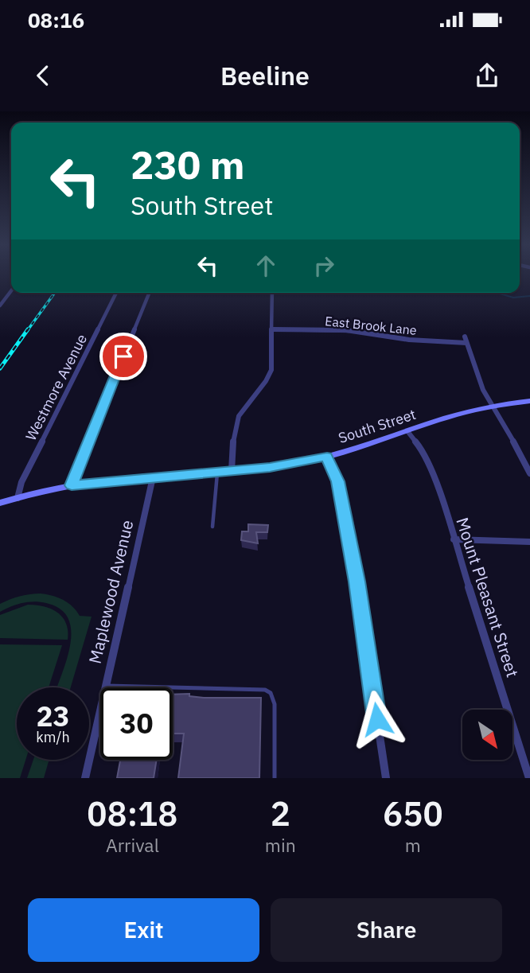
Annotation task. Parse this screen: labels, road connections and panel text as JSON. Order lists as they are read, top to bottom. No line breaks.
{"streets":{"street":["East Brook Lane","Westmore Avenue","South Street","Maplewood Avenue","Mount Pleasant Street"]},"crossings":[["Westmore Avenue","South Street"],["South Street","Maplewood Avenue"],["South Street","Mount Pleasant Street"]],"north":"bottom right","page":{"status":"08:16","header":"Beeline","turn":["230 m","South Street"],"speed":"23 km/h","limit":"30","eta":["08:18","Arrival","2","min","650","m"],"buttons":["Exit","Share"]}}
